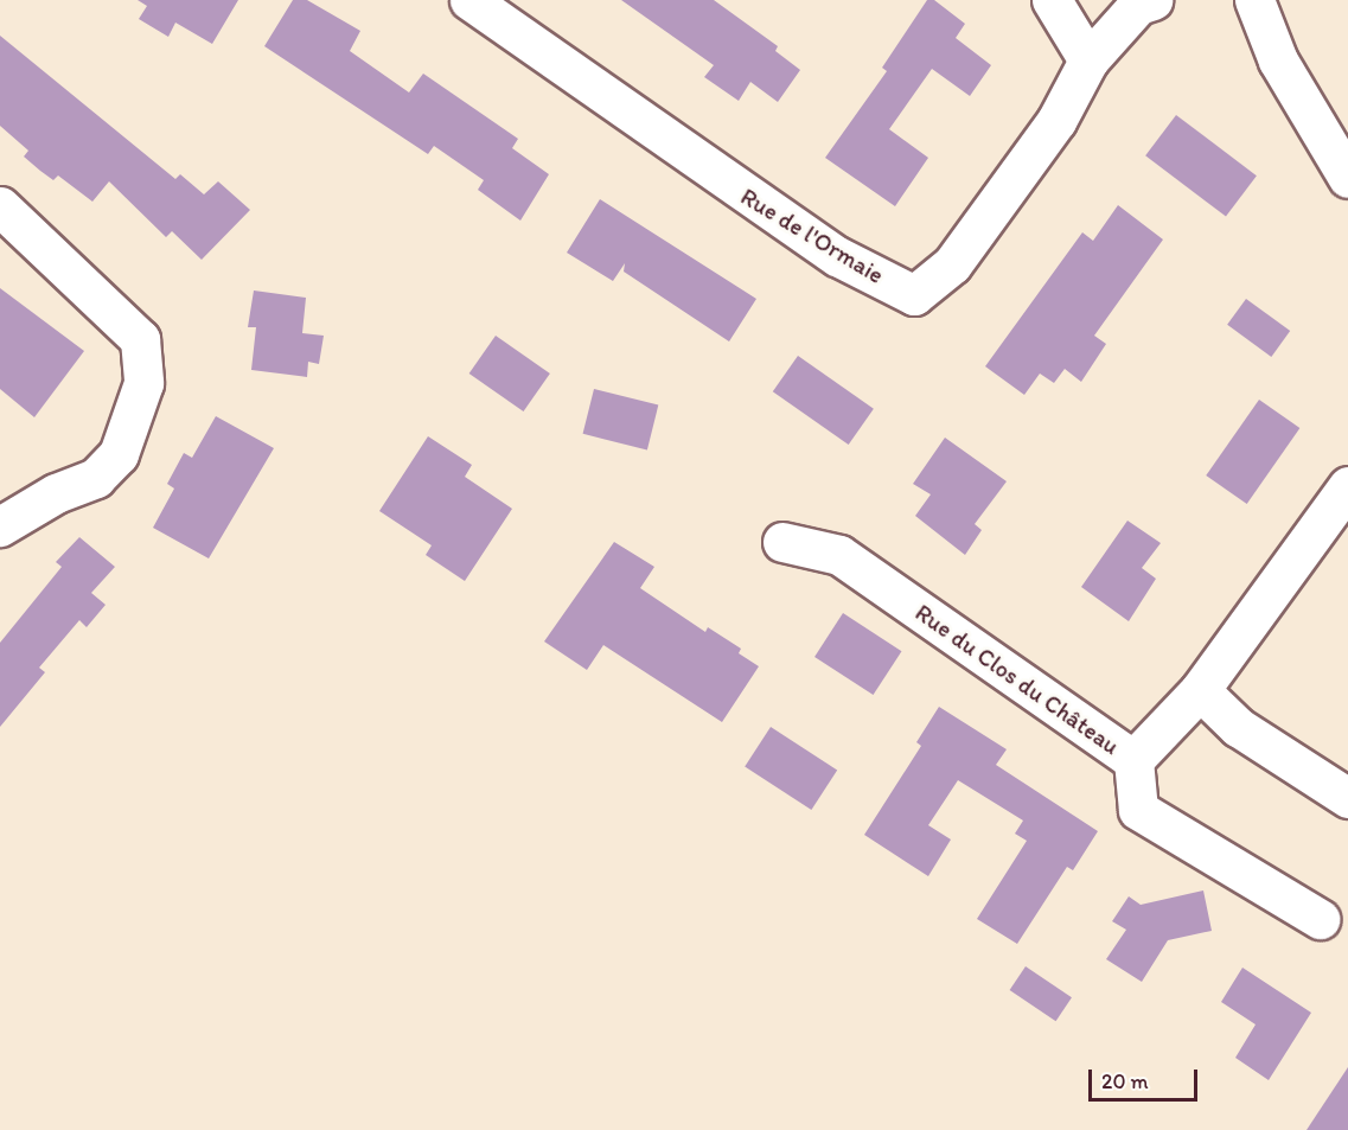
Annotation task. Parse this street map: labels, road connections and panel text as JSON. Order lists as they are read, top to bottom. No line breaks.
{"streets":{"street":["Rue de l'Ormaie","Rue du Clos du Château"]},"scale_bar":"20 m"}
